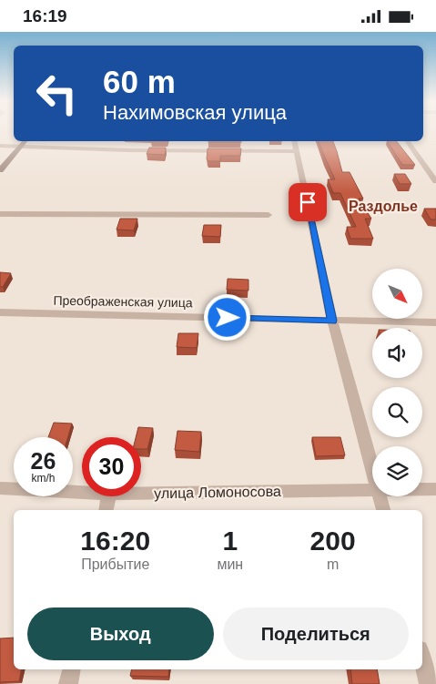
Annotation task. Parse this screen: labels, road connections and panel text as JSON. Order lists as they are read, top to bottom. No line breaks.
{"streets":{"street":["Преображенская улица","улица Ломоносова"]},"districts":["Раздолье"],"north":"bottom right","page":{"status":"16:19","turn":["60 m","Нахимовская улица"],"speed":"26 km/h","limit":"30","eta":["16:20","Прибытие","1","мин","200","m"],"buttons":["Выход","Поделиться"]}}
